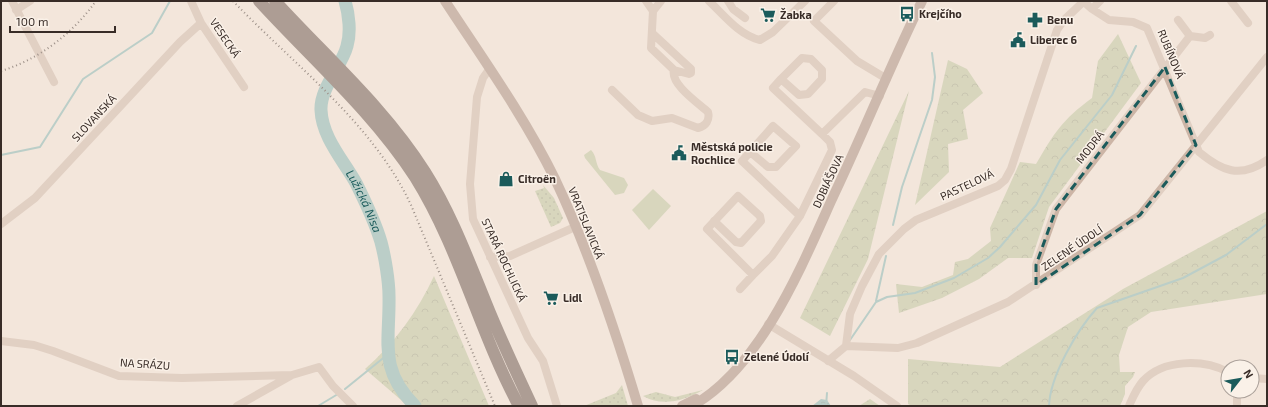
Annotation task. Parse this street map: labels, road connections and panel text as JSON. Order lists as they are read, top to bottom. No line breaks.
{"streets":{"street":["VESECKÁ","RUBÍNOVÁ","SLOVANSKÁ","MODRÁ","DOBIÁŠOVA","PASTELOVÁ","VRATISLAVICKÁ","ZELENÉ ÚDOLÍ","STARÁ ROCHLICKÁ","NA SRÁZU"]},"crossings":[["VESECKÁ","SLOVANSKÁ"],["RUBÍNOVÁ","MODRÁ"],["RUBÍNOVÁ","PASTELOVÁ"],["RUBÍNOVÁ","ZELENÉ ÚDOLÍ"],["MODRÁ","ZELENÉ ÚDOLÍ"],["PASTELOVÁ","ZELENÉ ÚDOLÍ"],["VRATISLAVICKÁ","STARÁ ROCHLICKÁ"]],"water":["Lužická Nisa"],"places":{"bus stop":["Krejčího","Zelené Údolí"],"supermarket":["Žabka","Lidl"],"pharmacy":["Benu"],"public building":["Liberec 6","Městská policie Rochlice"],"shop":["Citroën"]},"scale_bar":"100 m","north":"top right"}
